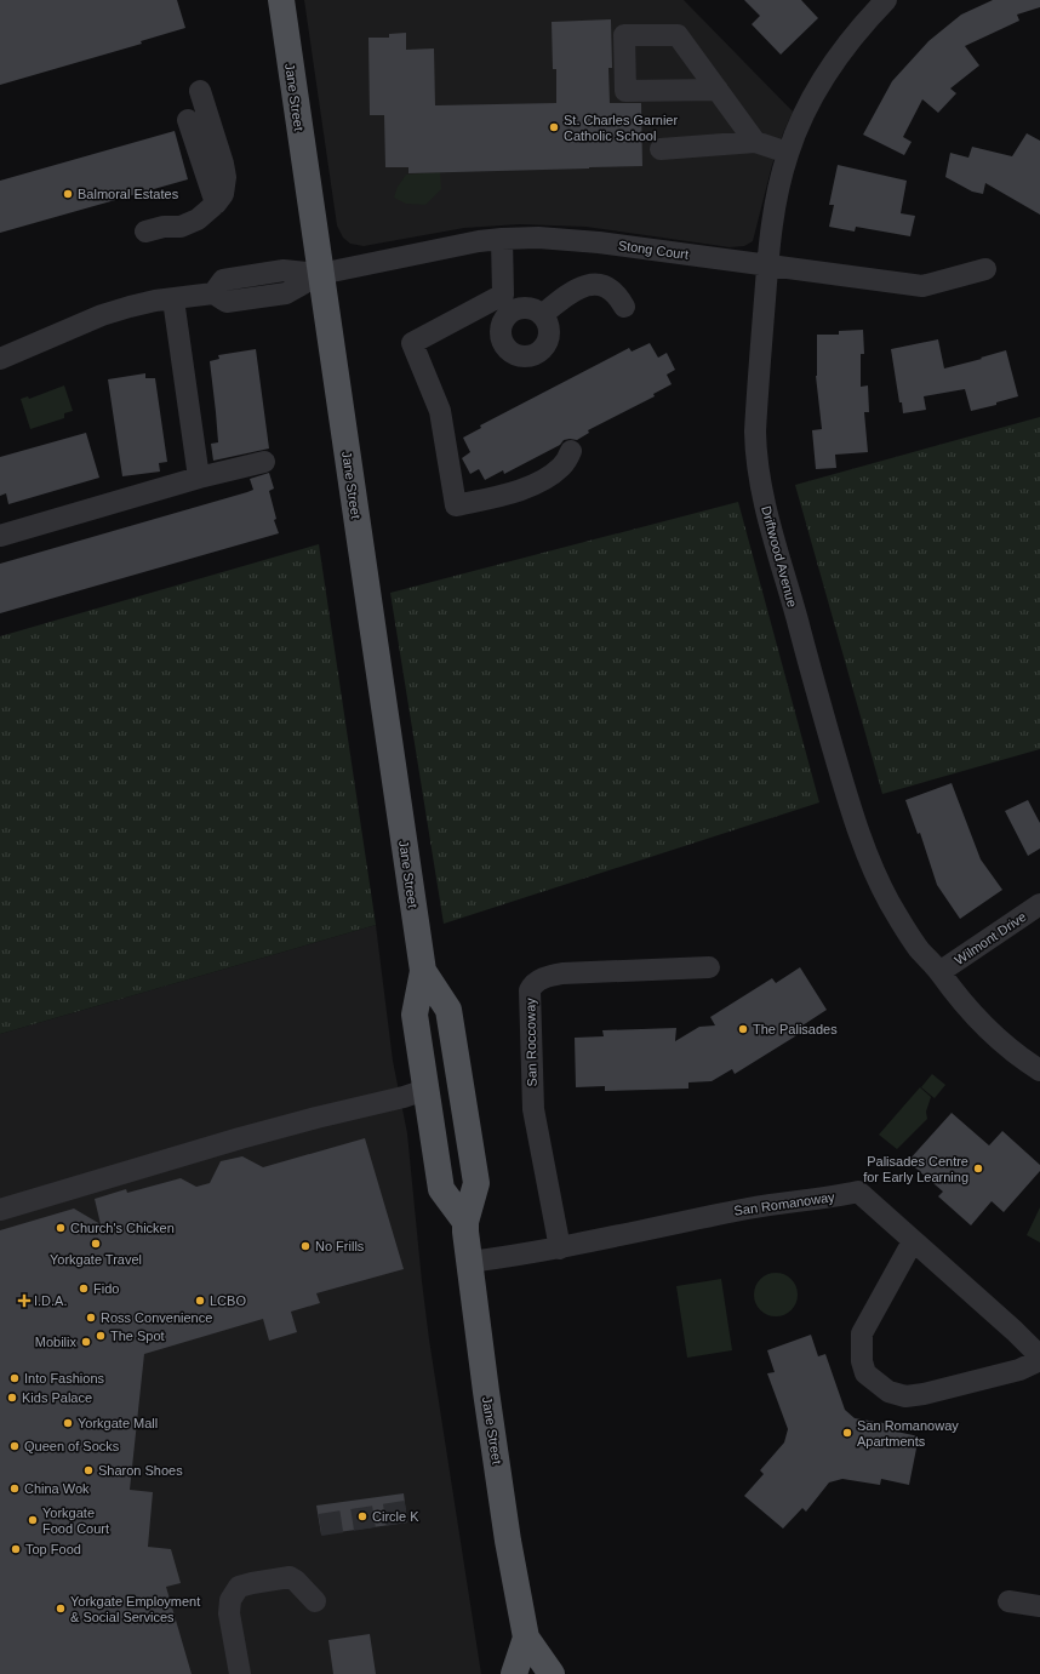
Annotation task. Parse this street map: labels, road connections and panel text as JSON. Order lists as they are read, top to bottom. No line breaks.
{"streets":{"main road":["Jane Street"],"street":["Stong Court","Driftwood Avenue","Wilmont Drive","San Roccoway","San Romanoway"]},"crossings":[["Jane Street","Stong Court"],["Jane Street","San Romanoway"],["Stong Court","Driftwood Avenue"],["Driftwood Avenue","Wilmont Drive"],["San Roccoway","San Romanoway"]],"places":{"other":["St. Charles Garnier Catholic School","Balmoral Estates","The Palisades","Palisades Centre for Early Learning","Church's Chicken","Yorkgate Travel","No Frills","Fido","LCBO","Ross Convenience","The Spot","Mobilix","Into Fashions","Kids Palace","Yorkgate Mall","San Romanoway Apartments","Queen of Socks","Sharon Shoes","China Wok","Circle K","Yorkgate Food Court","Top Food","Yorkgate Employment & Social Services"],"health":["I.D.A."]}}
